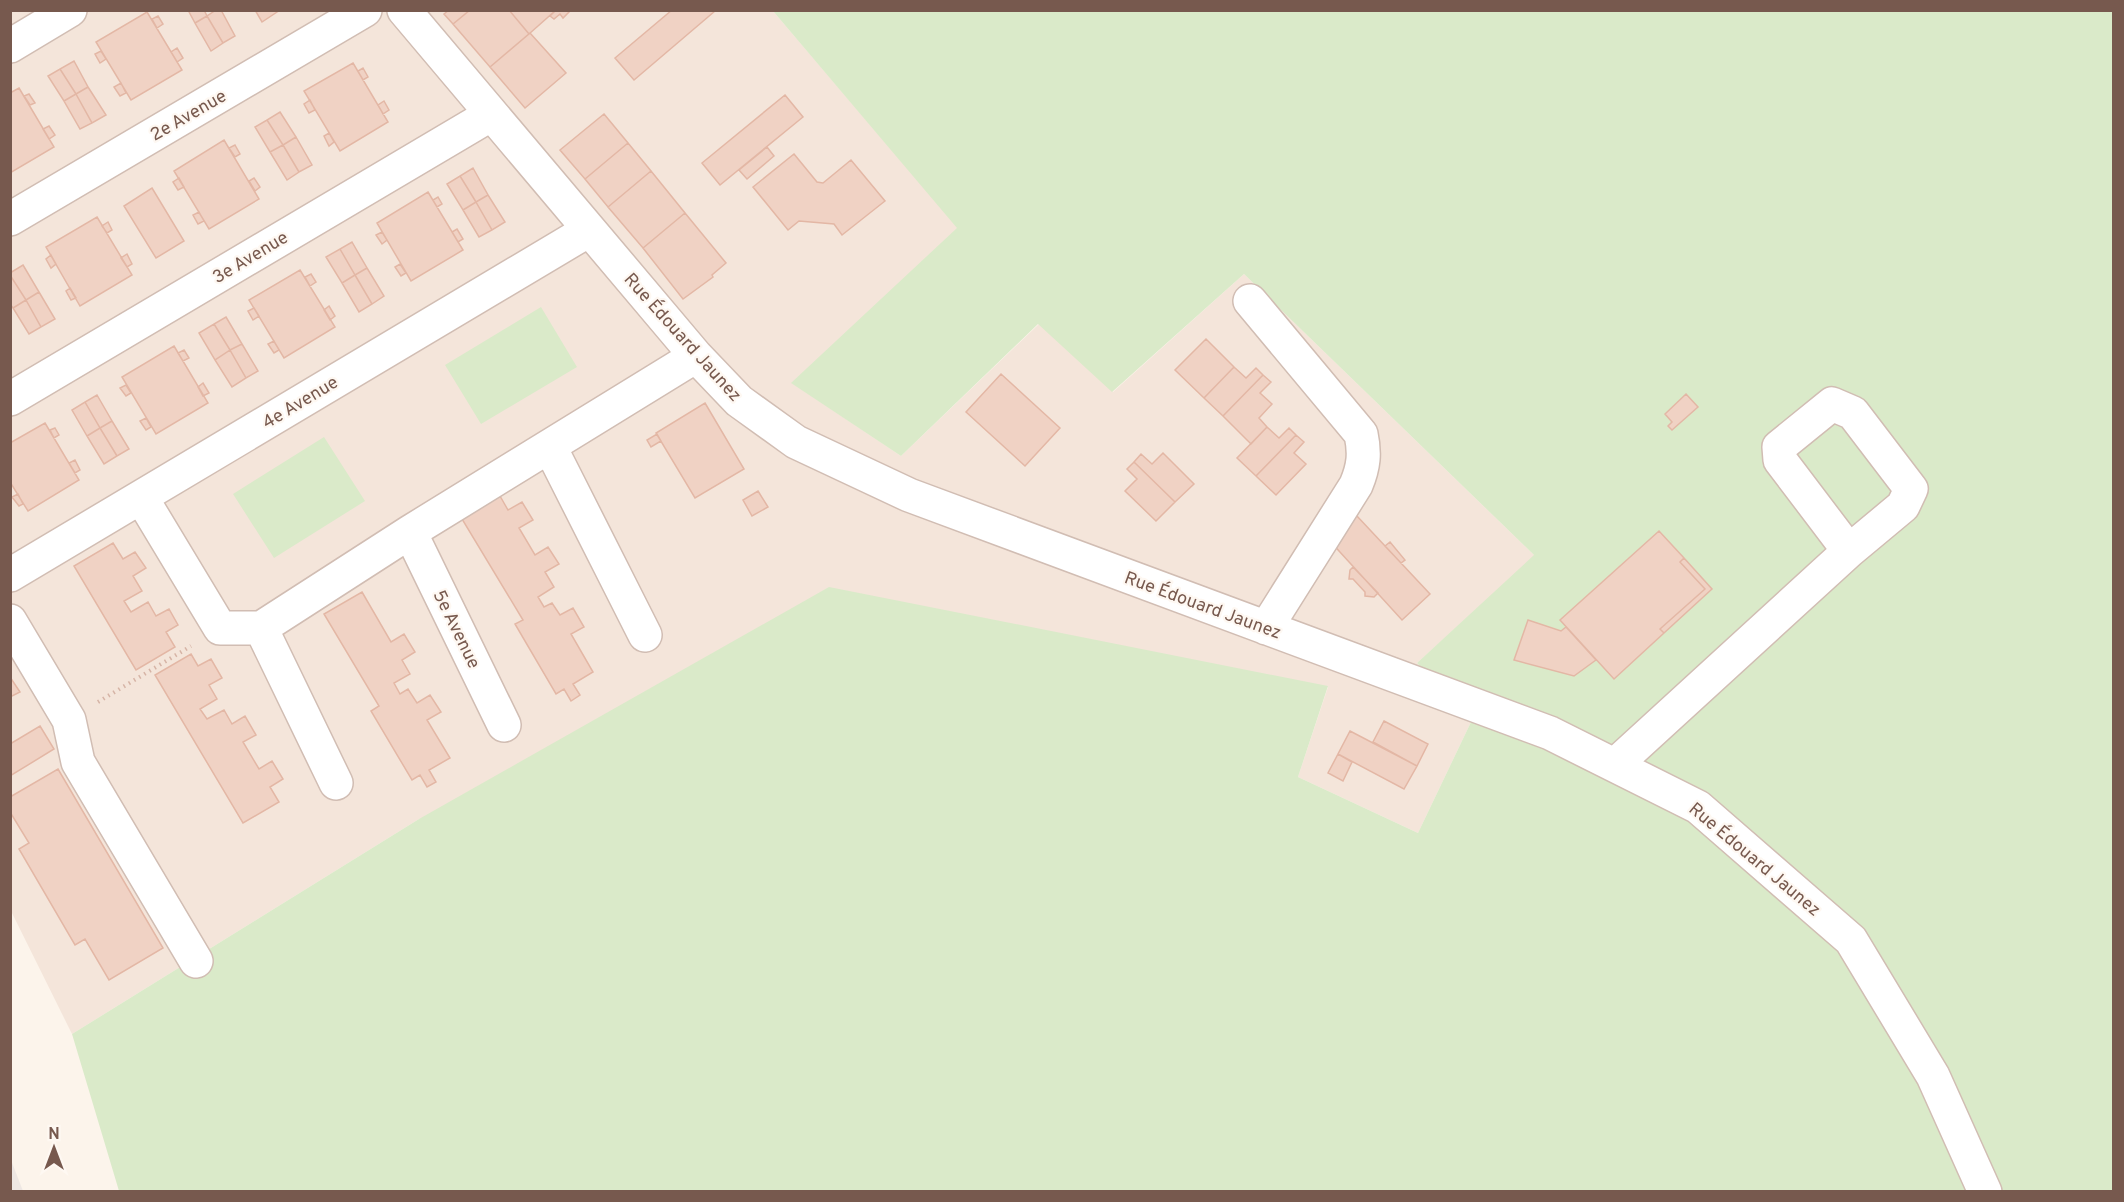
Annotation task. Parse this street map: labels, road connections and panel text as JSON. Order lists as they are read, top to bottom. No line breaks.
{"streets":{"street":["2e Avenue","3e Avenue","Rue Édouard Jaunez","4e Avenue","5e Avenue"]},"crossings":[["3e Avenue","Rue Édouard Jaunez"],["Rue Édouard Jaunez","4e Avenue"]],"north":"top"}
